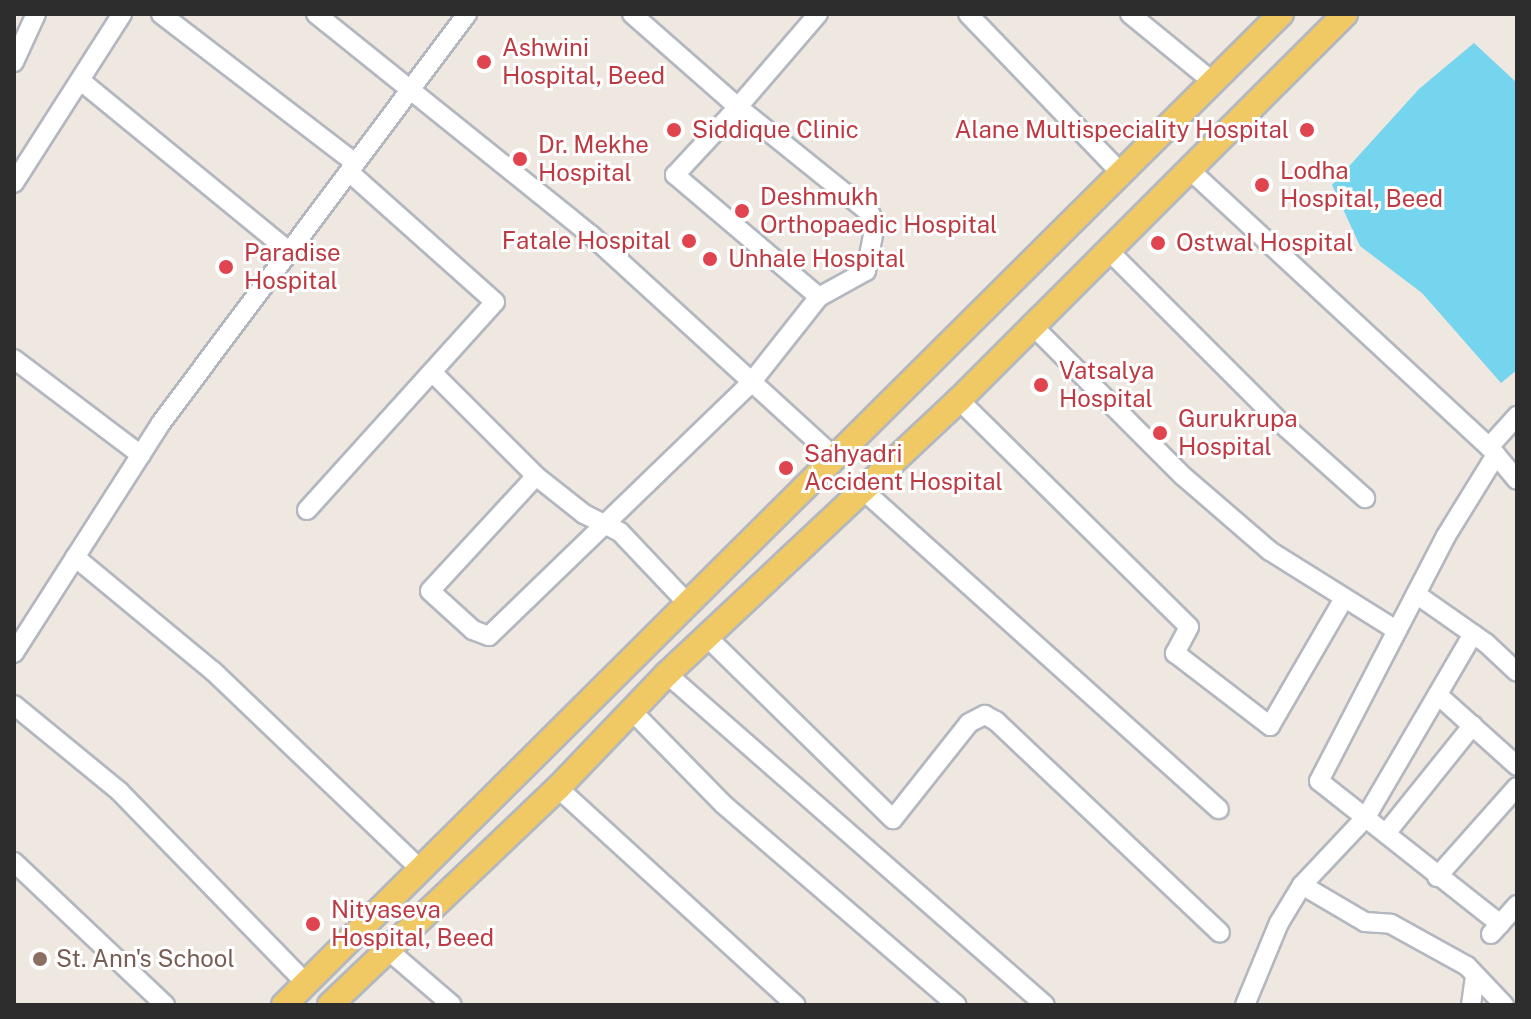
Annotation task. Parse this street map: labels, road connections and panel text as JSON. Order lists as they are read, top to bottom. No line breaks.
{"places":["Ashwini Hospital, Beed","Siddique Clinic","Alane Multispeciality Hospital","Dr. Mekhe Hospital","Lodha Hospital, Beed","Deshmukh Orthopaedic Hospital","Fatale Hospital","Ostwal Hospital","Unhale Hospital","Paradise Hospital","Vatsalya Hospital","Gurukrupa Hospital","Sahyadri Accident Hospital","Nityaseva Hospital, Beed","St. Ann's School"]}
